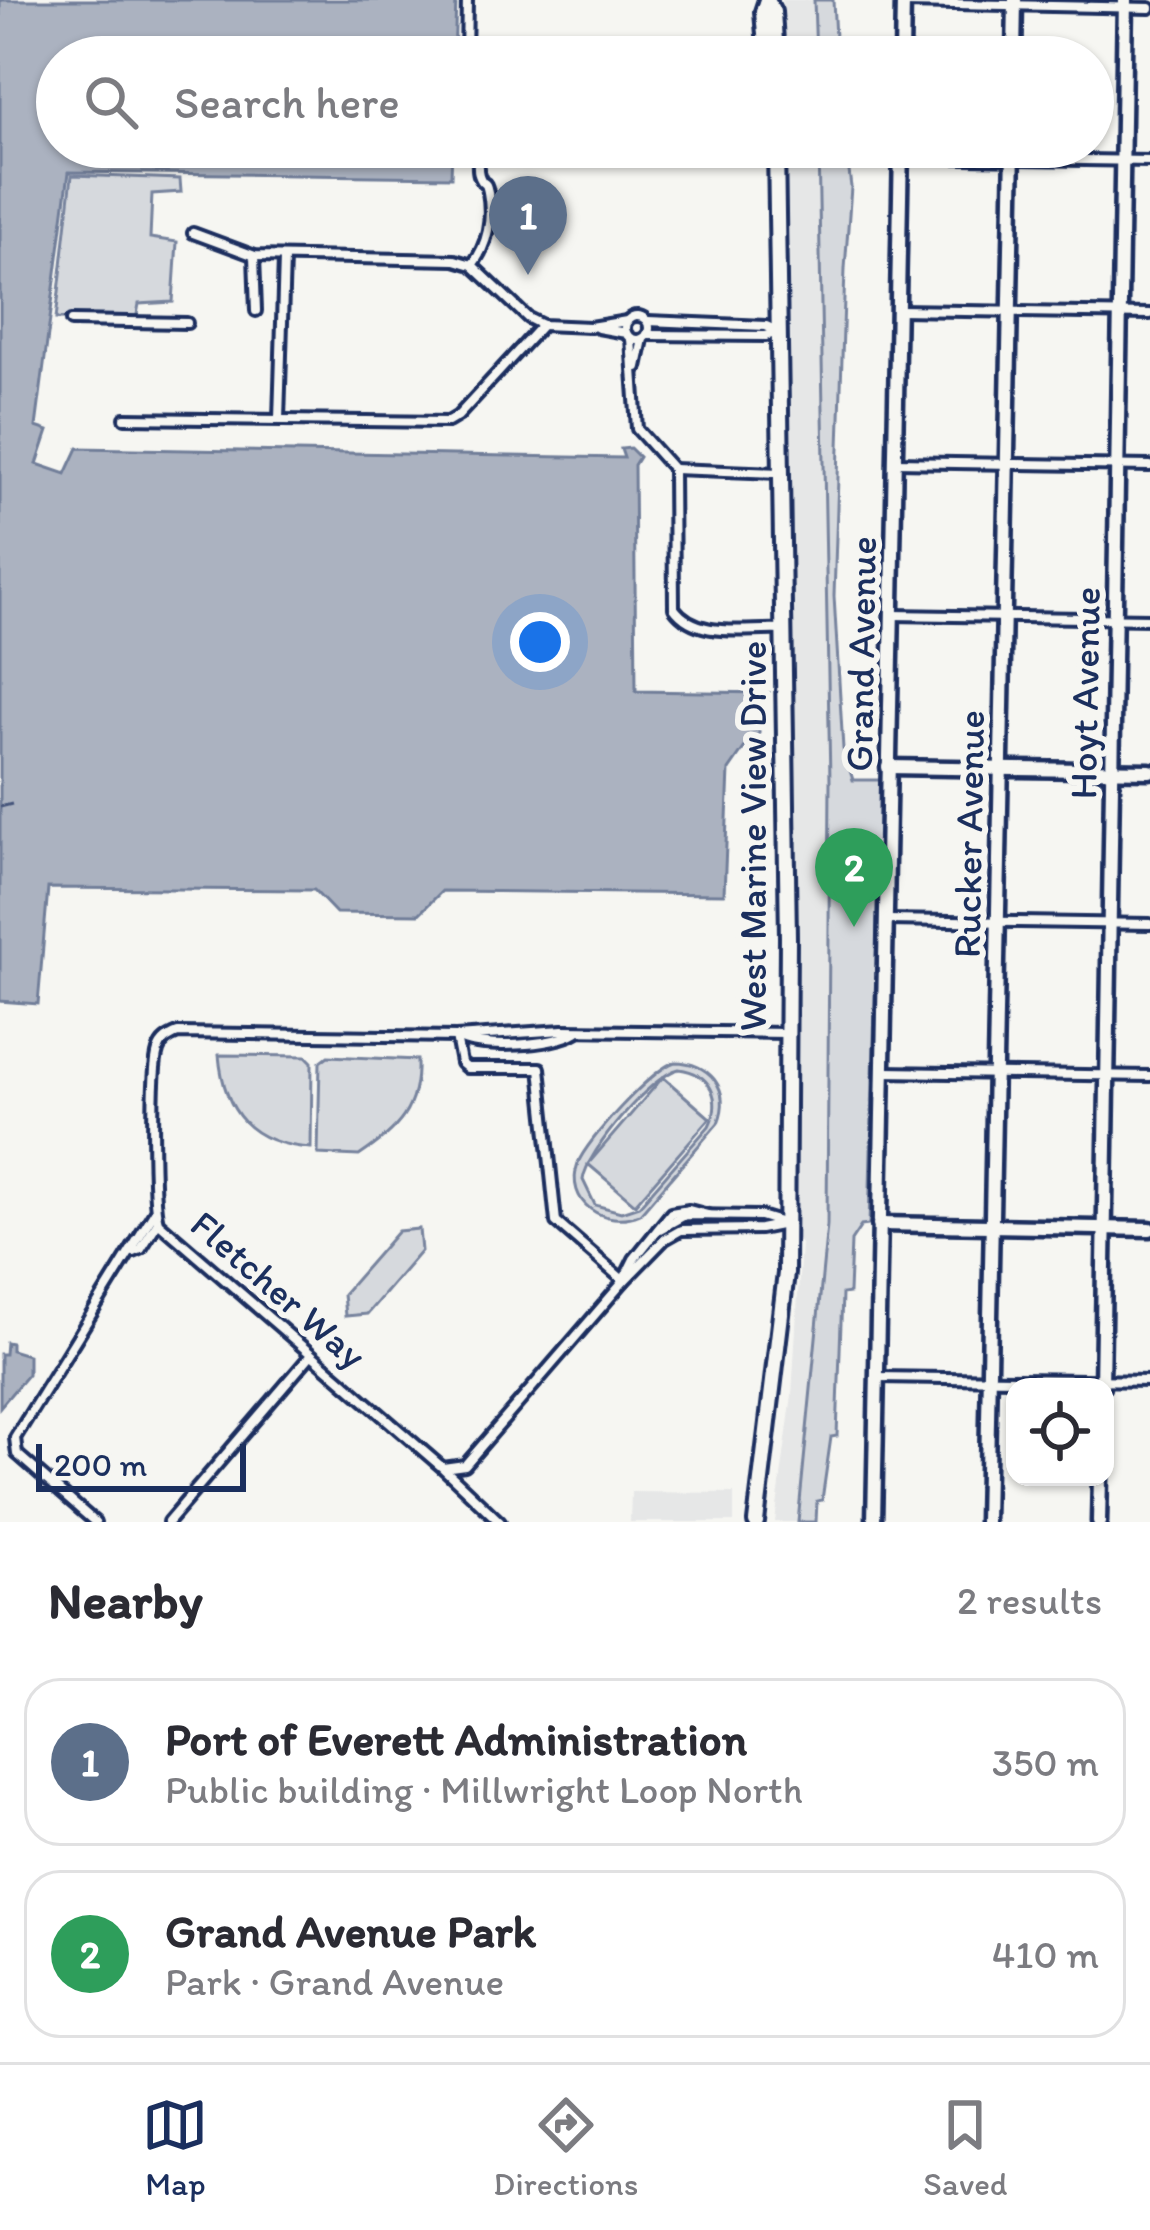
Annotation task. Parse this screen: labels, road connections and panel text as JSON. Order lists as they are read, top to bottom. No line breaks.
{"streets":{"main road":["West Marine View Drive"],"street":["Grand Avenue","Hoyt Avenue","Rucker Avenue","Fletcher Way"]},"scale_bar":"200 m","page":{"search":"Search here","pins":["1","2"],"scale":"200 m","heading":["Nearby","2 results"],"list":[{"mark":"1","name":"Port of Everett Administration","note":"Public building · Millwright Loop North","value":"350 m"},{"mark":"2","name":"Grand Avenue Park","note":"Park · Grand Avenue","value":"410 m"}],"nav":["Map","Directions","Saved"]}}
